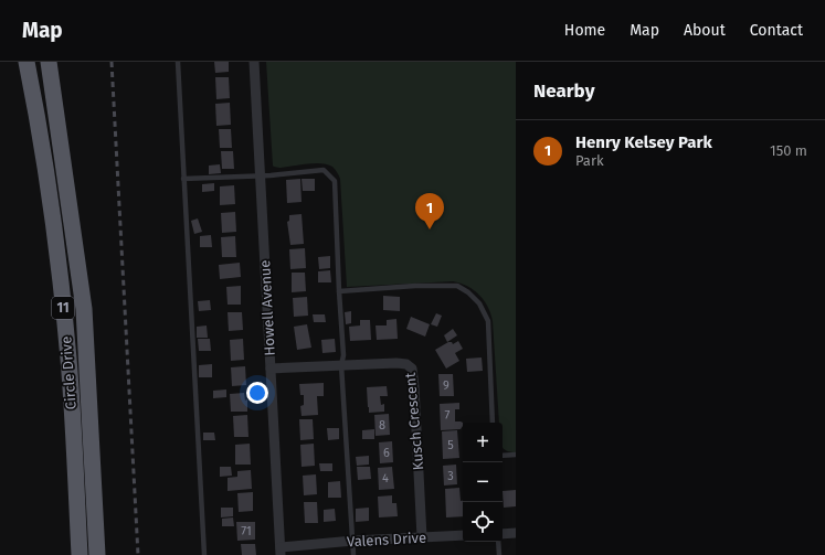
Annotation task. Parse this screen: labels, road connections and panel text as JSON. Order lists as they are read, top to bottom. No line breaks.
{"streets":{"highway":["11","Circle Drive"],"street":["Howell Avenue","Kusch Crescent","Valens Drive"]},"crossings":[["Howell Avenue","Kusch Crescent"],["Howell Avenue","Valens Drive"],["Kusch Crescent","Valens Drive"]],"house_numbers":["9","7","8","5","6","3","4","71"],"page":{"header":"Map","nav":["Home","Map","About","Contact"],"heading":"Nearby","list":[{"mark":"1","name":"Henry Kelsey Park","note":"Park","value":"150 m"}],"pins":"1","map_buttons":["+","−"]}}
